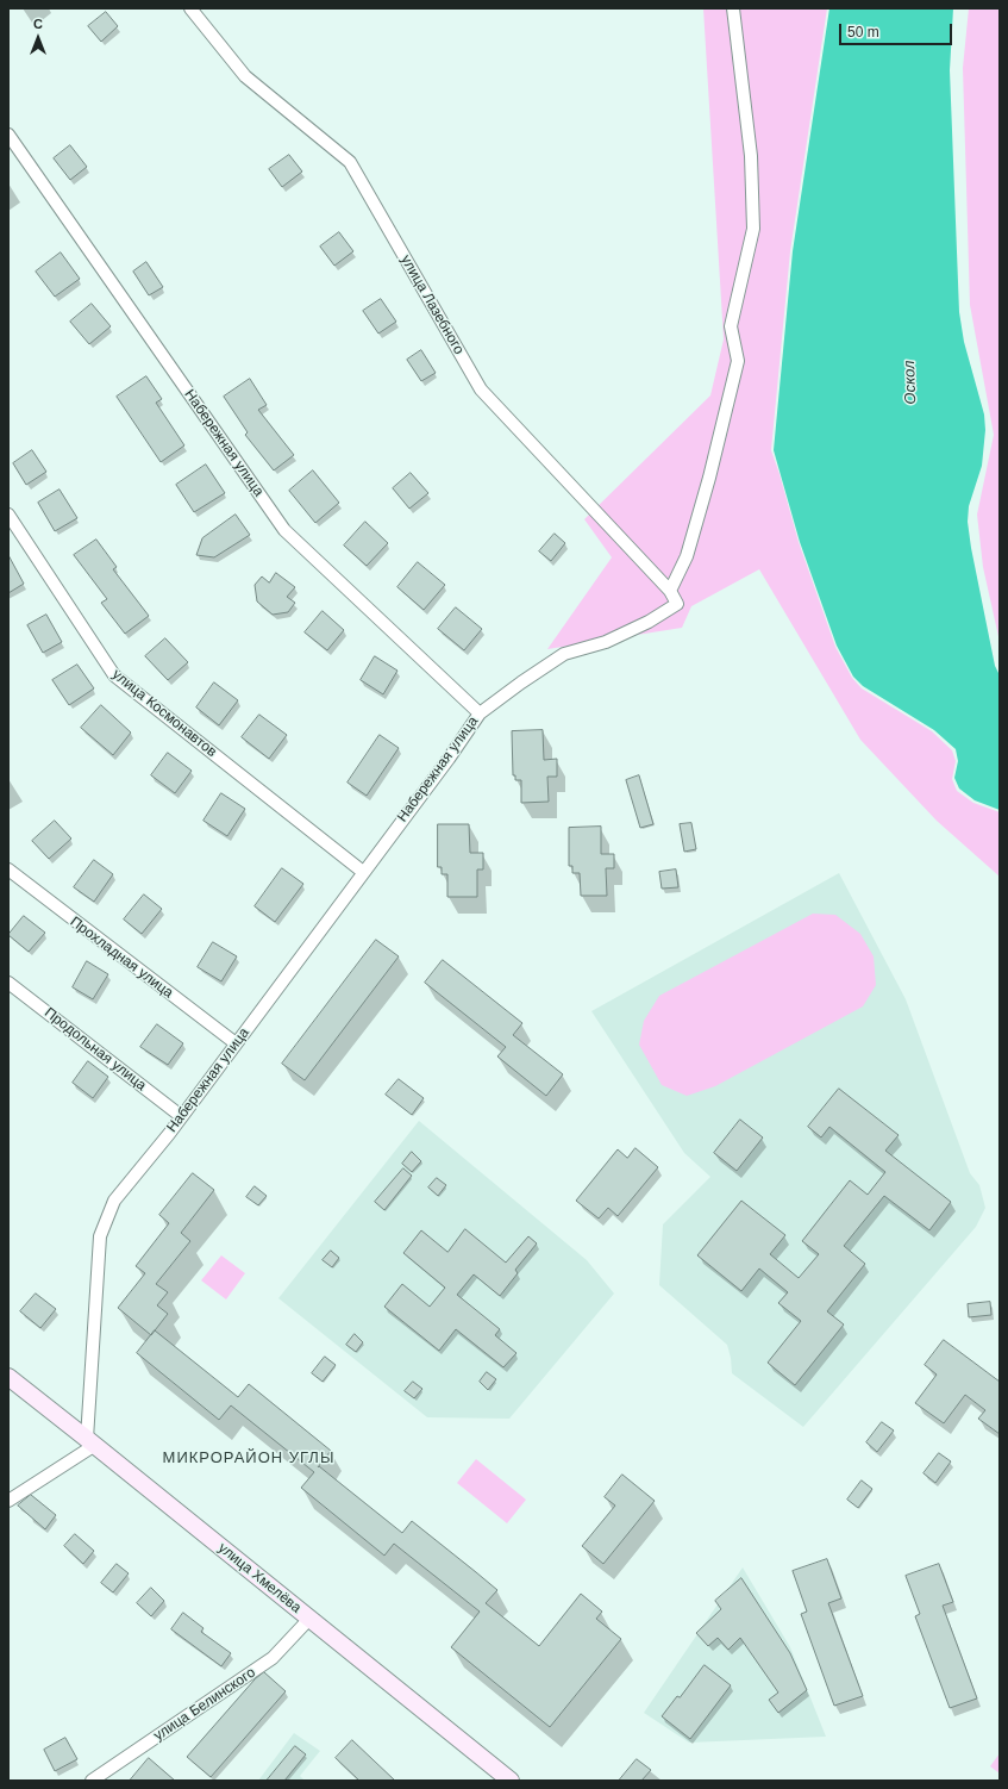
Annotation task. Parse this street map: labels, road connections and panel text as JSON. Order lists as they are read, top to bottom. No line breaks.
{"streets":{"main road":["улица Хмелёва"],"street":["улица Лазебного","Набережная улица","улица Космонавтов","Прохладная улица","Продольная улица","улица Белинского"]},"crossings":[["улица Лазебного","Набережная улица"],["Набережная улица","улица Космонавтов"],["Набережная улица","Прохладная улица"],["Набережная улица","Продольная улица"],["Набережная улица","улица Хмелёва"],["улица Хмелёва","улица Белинского"]],"districts":["МИКРОРАЙОН УГЛЫ"],"water":["Оскол"],"scale_bar":"50 m","north":"top"}
